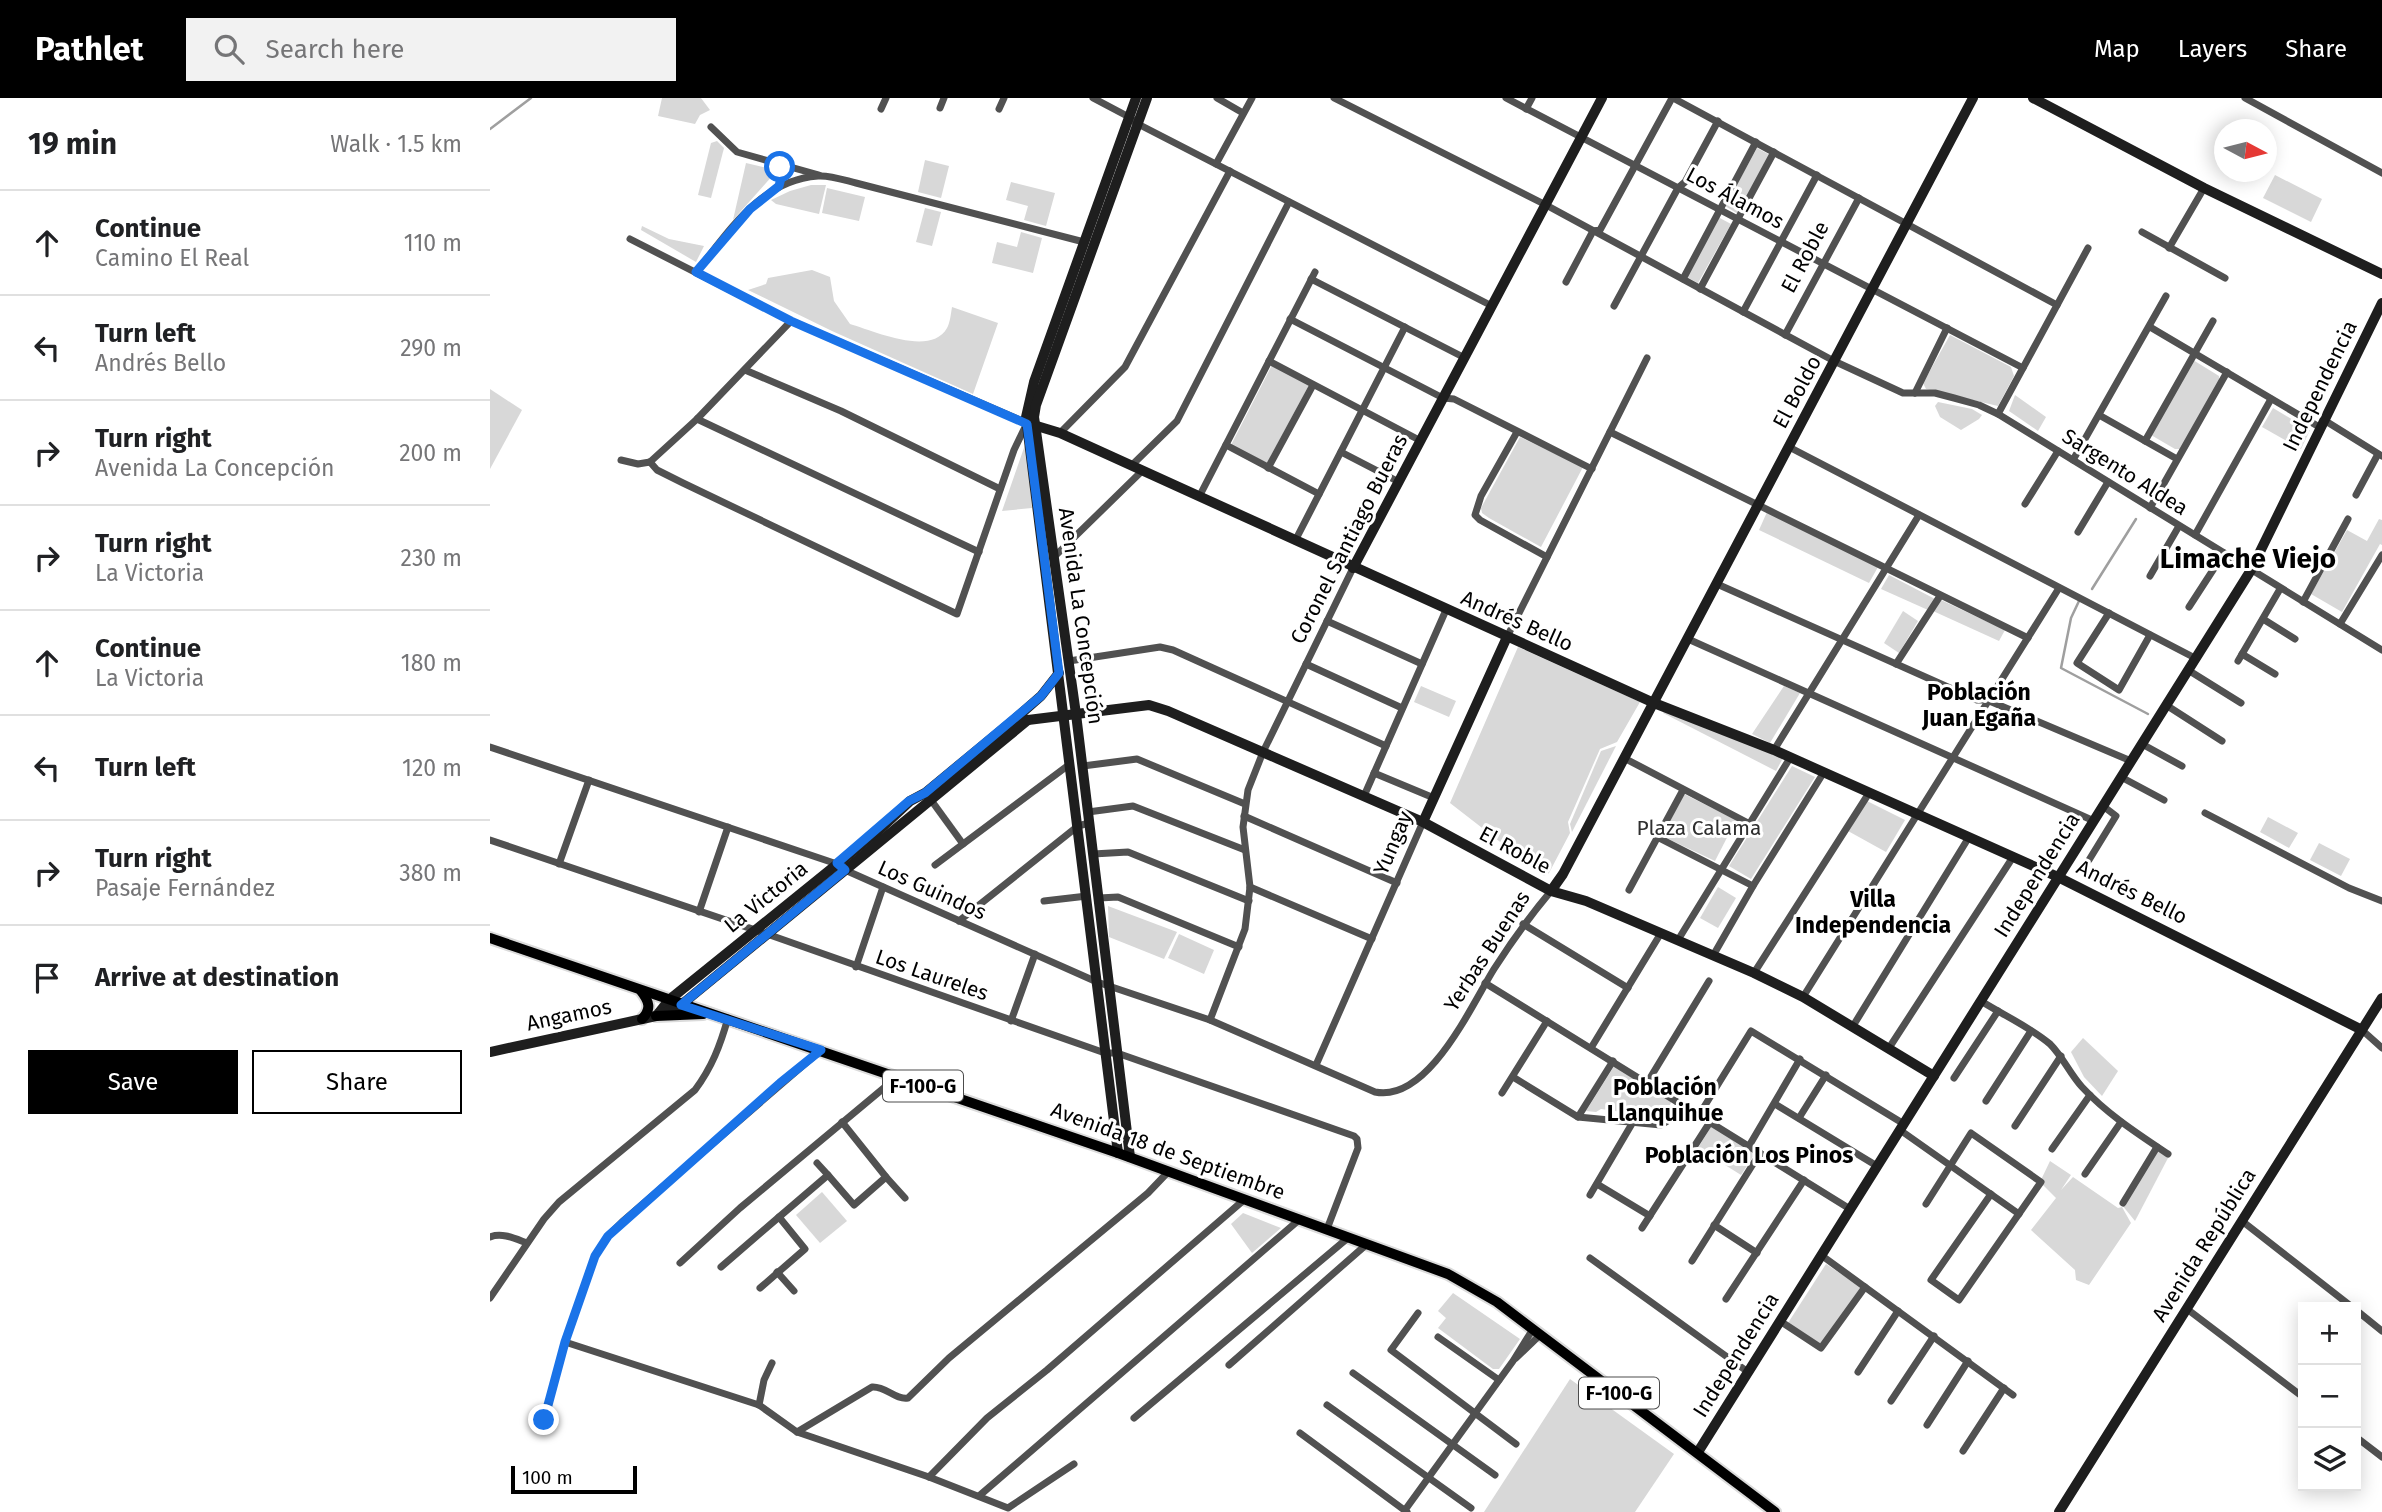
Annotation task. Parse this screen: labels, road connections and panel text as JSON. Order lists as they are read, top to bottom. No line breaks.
{"streets":{"main road":["F-100-G","Avenida 18 de Septiembre"],"street":["Los Álamos","El Roble","Independencia","El Boldo","Sargento Aldea","Coronel Santiago Bueras","Avenida La Concepción","Andrés Bello","Yungay","Los Guindos","La Victoria","Yerbas Buenas","Los Laureles","Angamos","Avenida República"]},"crossings":[["Los Álamos","El Roble"],["Los Álamos","El Boldo"],["Los Álamos","Coronel Santiago Bueras"],["El Roble","Independencia"],["El Roble","Sargento Aldea"],["El Roble","Coronel Santiago Bueras"],["El Roble","Avenida La Concepción"],["El Roble","Yungay"],["El Roble","Yerbas Buenas"],["Independencia","Sargento Aldea"],["Independencia","Andrés Bello"],["Independencia","Avenida 18 de Septiembre"],["El Boldo","Sargento Aldea"],["El Boldo","Andrés Bello"],["El Boldo","Yerbas Buenas"],["Sargento Aldea","Coronel Santiago Bueras"],["Coronel Santiago Bueras","Andrés Bello"],["Coronel Santiago Bueras","Los Guindos"],["Avenida La Concepción","Andrés Bello"],["Avenida La Concepción","Los Guindos"],["Avenida La Concepción","La Victoria"],["Avenida La Concepción","Los Laureles"],["Avenida La Concepción","Avenida 18 de Septiembre"],["Andrés Bello","Yungay"],["Andrés Bello","Yerbas Buenas"],["Andrés Bello","Avenida República"],["Yungay","Los Guindos"],["Yungay","Yerbas Buenas"],["Los Guindos","La Victoria"],["Los Guindos","Yerbas Buenas"],["La Victoria","Los Laureles"],["La Victoria","Angamos"],["La Victoria","Avenida 18 de Septiembre"],["Los Laureles","Avenida 18 de Septiembre"],["Angamos","Avenida 18 de Septiembre"]],"districts":["Limache Viejo","Población Juan Egaña","Villa Independencia","Población Llanquihue","Población Los Pinos"],"parks":["Plaza Calama"],"scale_bar":"100 m","north":"right","page":{"header":"Pathlet","search":"Search here","nav":["Map","Layers","Share"],"heading":["19 min","Walk · 1.5 km"],"list":[["Continue","Camino El Real","110 m"],["Turn left","Andrés Bello","290 m"],["Turn right","Avenida La Concepción","200 m"],["Turn right","La Victoria","230 m"],["Continue","La Victoria","180 m"],["Turn left","120 m"],["Turn right","Pasaje Fernández","380 m"],"Arrive at destination"],"buttons":["Save","Share"],"map_buttons":["+","−"],"scale":"100 m"}}
